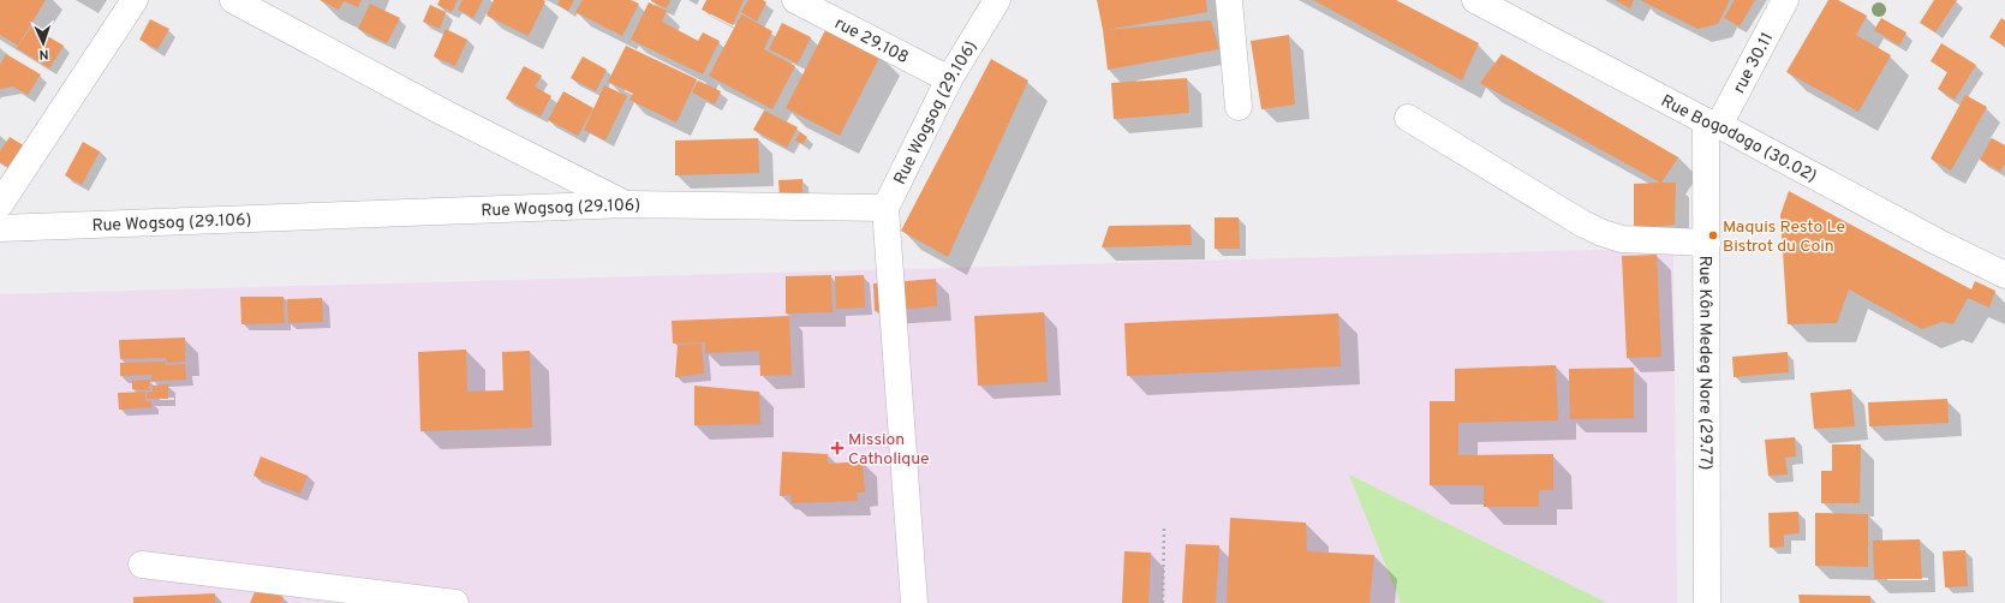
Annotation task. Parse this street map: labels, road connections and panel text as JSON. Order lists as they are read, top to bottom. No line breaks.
{"streets":{"street":["rue 29.108","rue 30.11","Rue Wogsog (29.106)","Rue Bogodogo (30.02)","Rue Kôn Medeg Nore (29.77)"]},"crossings":[["rue 29.108","Rue Wogsog (29.106)"],["rue 30.11","Rue Bogodogo (30.02)"],["rue 30.11","Rue Kôn Medeg Nore (29.77)"],["Rue Bogodogo (30.02)","Rue Kôn Medeg Nore (29.77)"]],"places":{"other":["Maquis Resto Le Bistrot du Coin"],"health":["Mission Catholique"]},"north":"bottom"}
